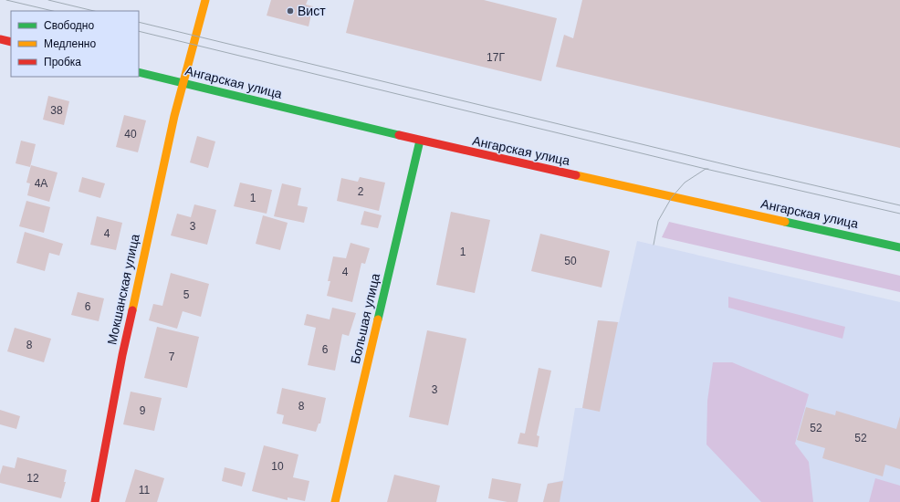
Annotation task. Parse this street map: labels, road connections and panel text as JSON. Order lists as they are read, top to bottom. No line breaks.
{"streets":{"street":["Ангарская улица","Мокшанская улица","Большая улица"]},"crossings":[["Ангарская улица","Мокшанская улица"],["Ангарская улица","Большая улица"]],"places":["Вист"],"house_numbers":["17Г","38","40","4А","2","1","3","4","1","50","4","5","6","8","6","7","3","8","9","52","52","10","12","11"],"legend":["Свободно","Медленно","Пробка"]}
